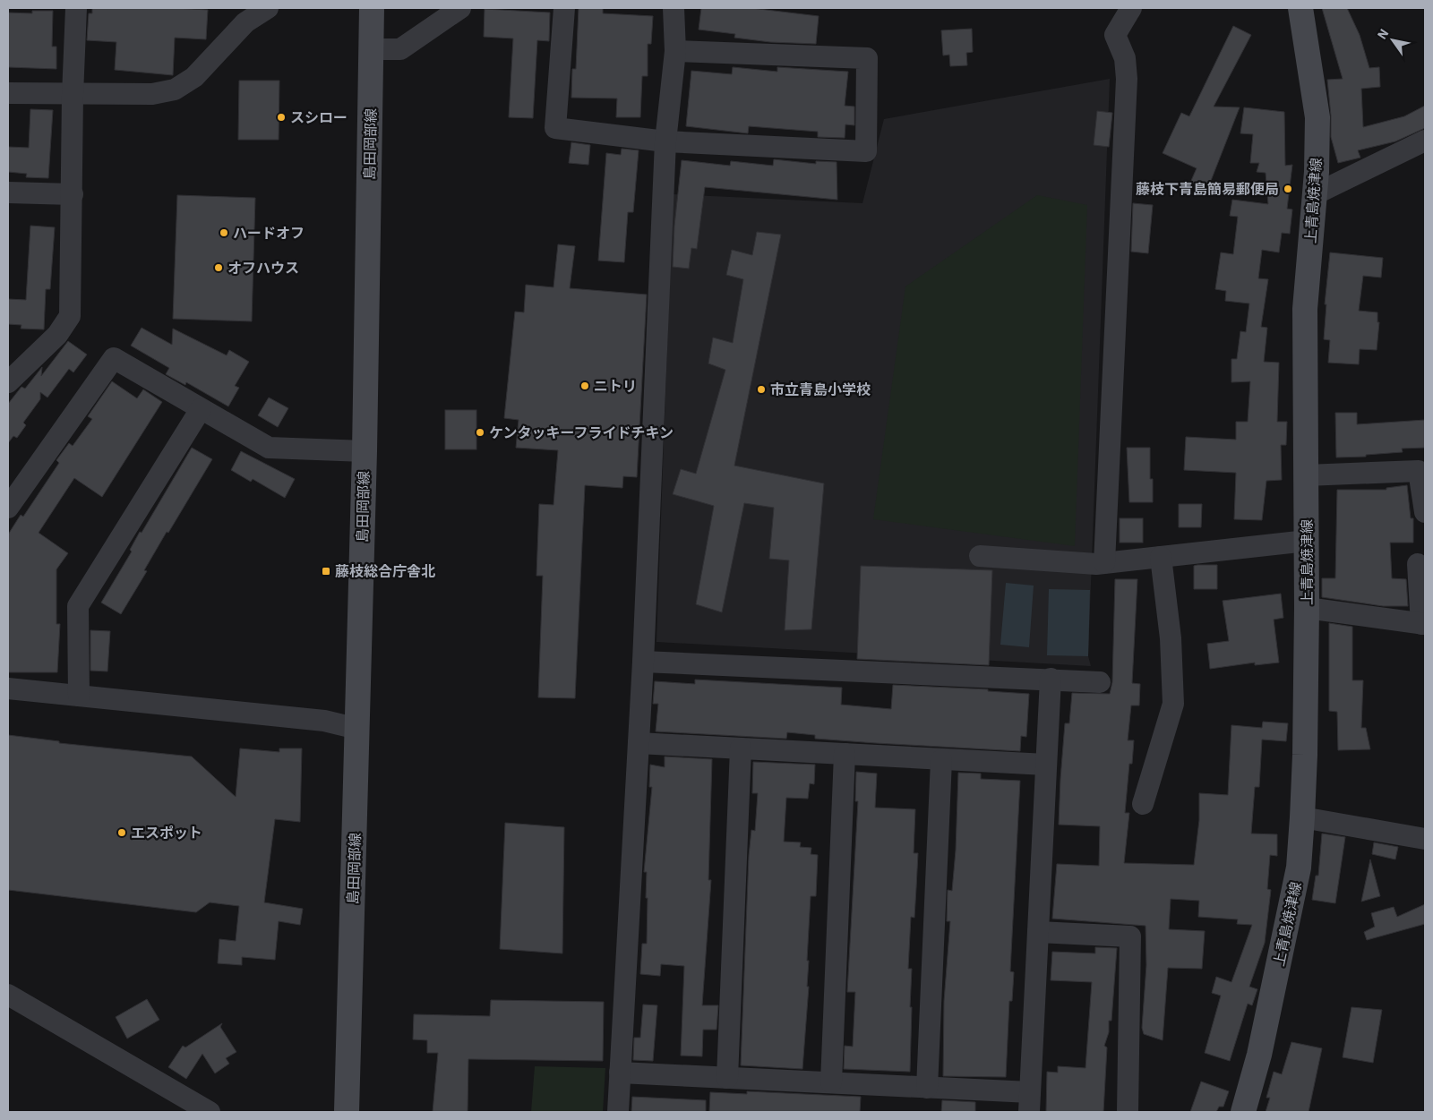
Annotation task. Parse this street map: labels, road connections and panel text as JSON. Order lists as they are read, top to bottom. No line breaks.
{"streets":{"main road":["島田岡部線","上青島焼津線"]},"places":{"other":["スシロー","藤枝下青島簡易郵便局","ハードオフ","オフハウス","ニトリ","市立青島小学校","ケンタッキーフライドチキン","エスポット"],"transit":["藤枝総合庁舎北"]},"north":"top left"}
